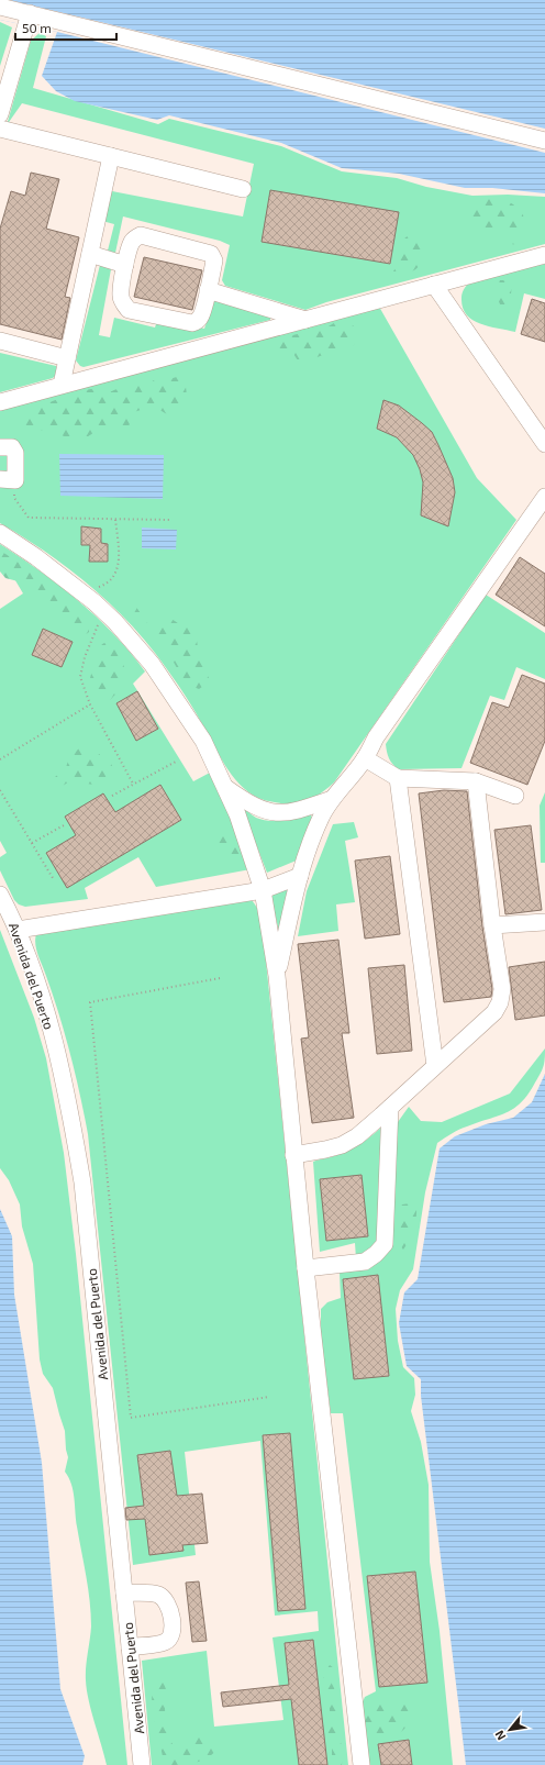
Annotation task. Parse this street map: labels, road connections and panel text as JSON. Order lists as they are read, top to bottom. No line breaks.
{"streets":{"street":["Avenida del Puerto"]},"scale_bar":"50 m","north":"bottom left"}
